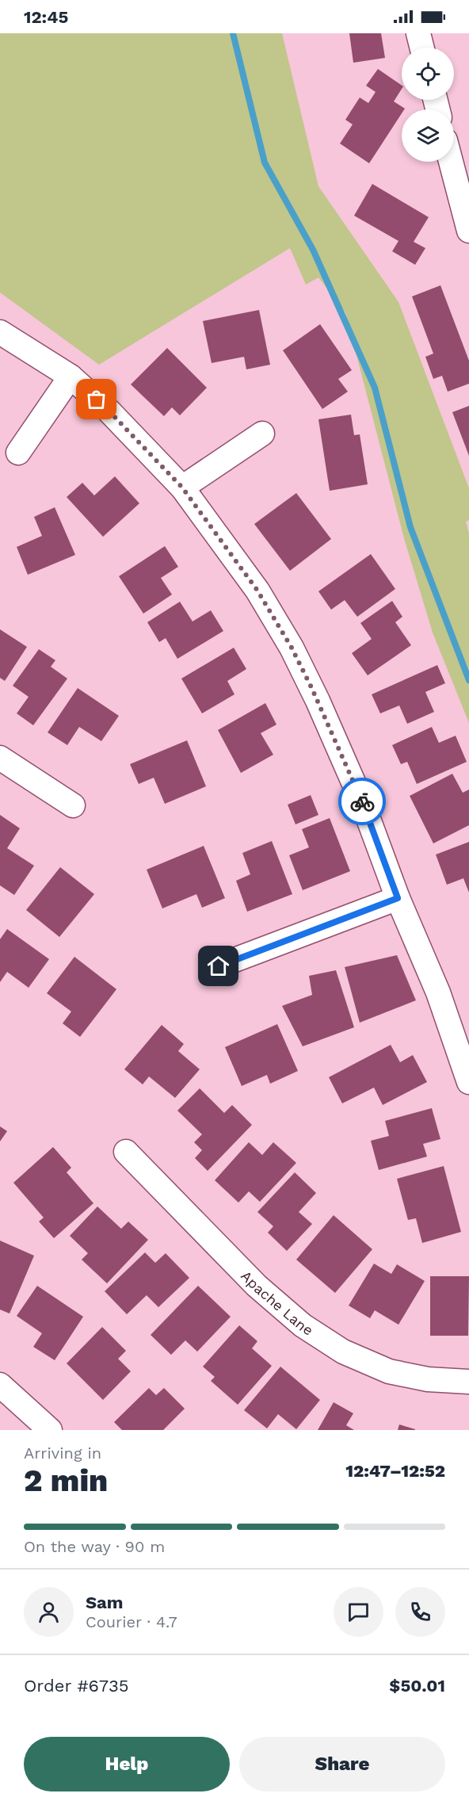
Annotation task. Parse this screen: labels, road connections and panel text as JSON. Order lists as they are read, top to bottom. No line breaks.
{"streets":{"street":["Apache Lane"]},"page":{"status":"12:45","heading":["2 min","Arriving in","12:47–12:52"],"panel":["Sam","Courier · 4.7","Order #6735","$50.01"],"bar":"On the way · 90 m","buttons":["Help","Share"]}}
